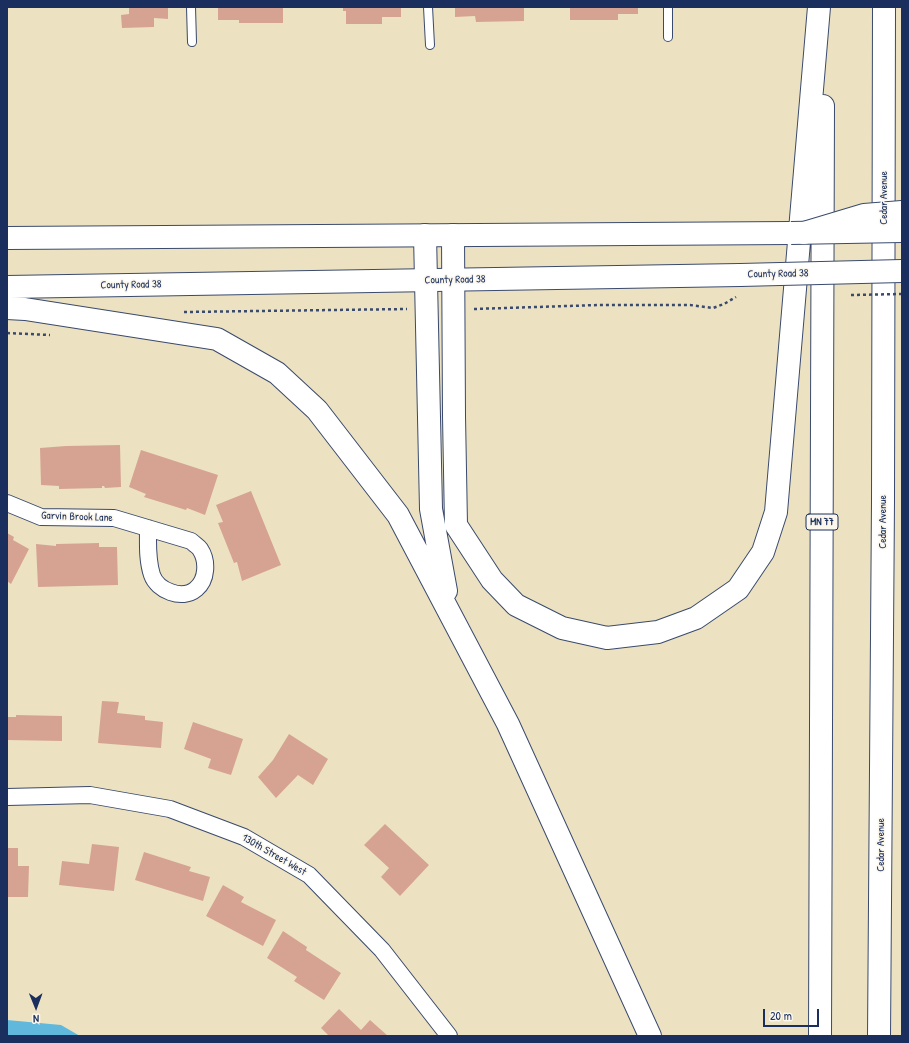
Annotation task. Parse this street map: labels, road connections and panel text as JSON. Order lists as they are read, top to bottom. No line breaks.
{"streets":{"main road":["Cedar Avenue","County Road 38","MN 77"],"street":["Garvin Brook Lane","130th Street West"]},"scale_bar":"20 m","north":"bottom"}
